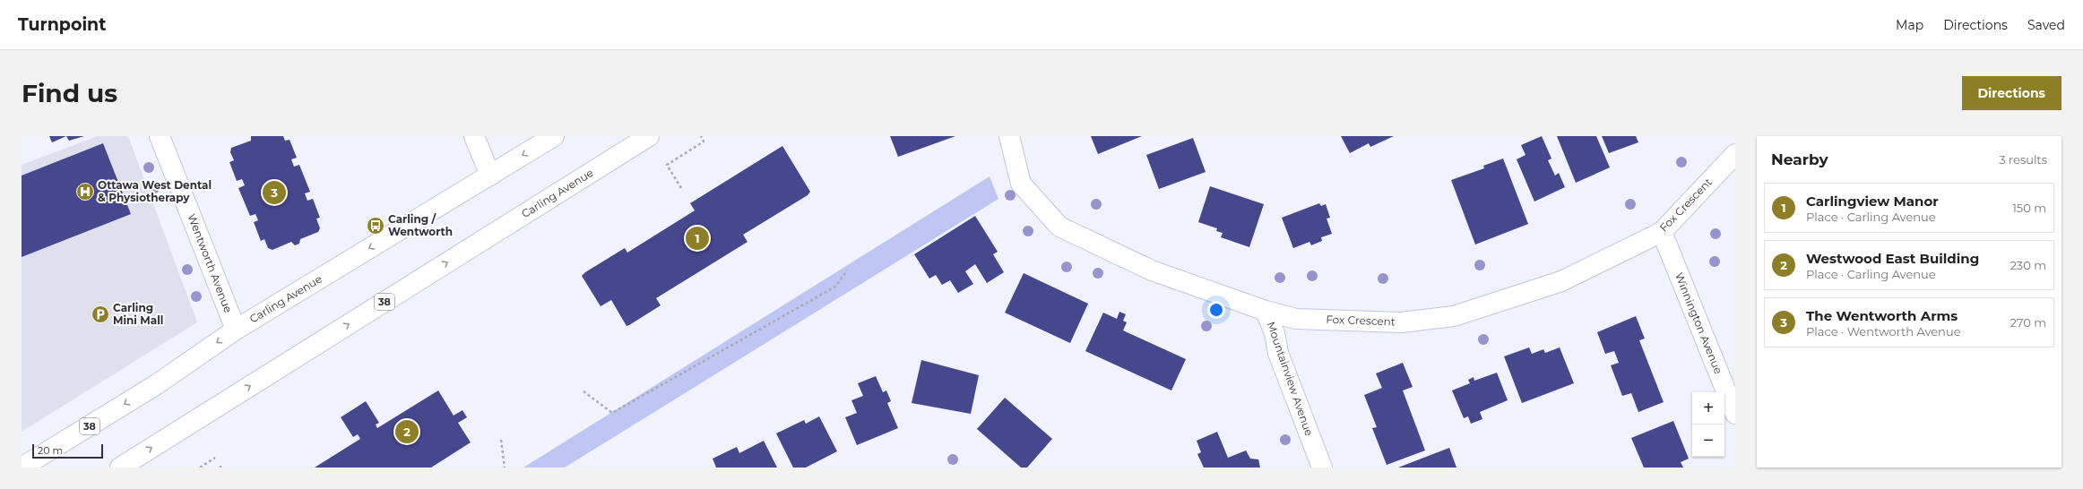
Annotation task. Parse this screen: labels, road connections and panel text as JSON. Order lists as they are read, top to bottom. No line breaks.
{"streets":{"street":["Carling Avenue","Fox Crescent","Wentworth Avenue","38","Winnington Avenue","Mountainview Avenue"]},"crossings":[["Carling Avenue","Wentworth Avenue"],["Fox Crescent","Winnington Avenue"],["Fox Crescent","Mountainview Avenue"]],"places":{"hospital":["Ottawa West Dental & Physiotherapy"],"bus stop":["Carling / Wentworth"],"parking":["Carling Mini Mall"]},"scale_bar":"20 m","page":{"header":"Turnpoint","nav":["Map","Directions","Saved"],"buttons":"Directions","title":"Find us","heading":["Nearby","3 results"],"pins":["3","1","2"],"list":[{"mark":"1","name":"Carlingview Manor","note":"Place · Carling Avenue","value":"150 m"},{"mark":"2","name":"Westwood East Building","note":"Place · Carling Avenue","value":"230 m"},{"mark":"3","name":"The Wentworth Arms","note":"Place · Wentworth Avenue","value":"270 m"}],"map_buttons":["+","−"],"scale":"20 m"}}
